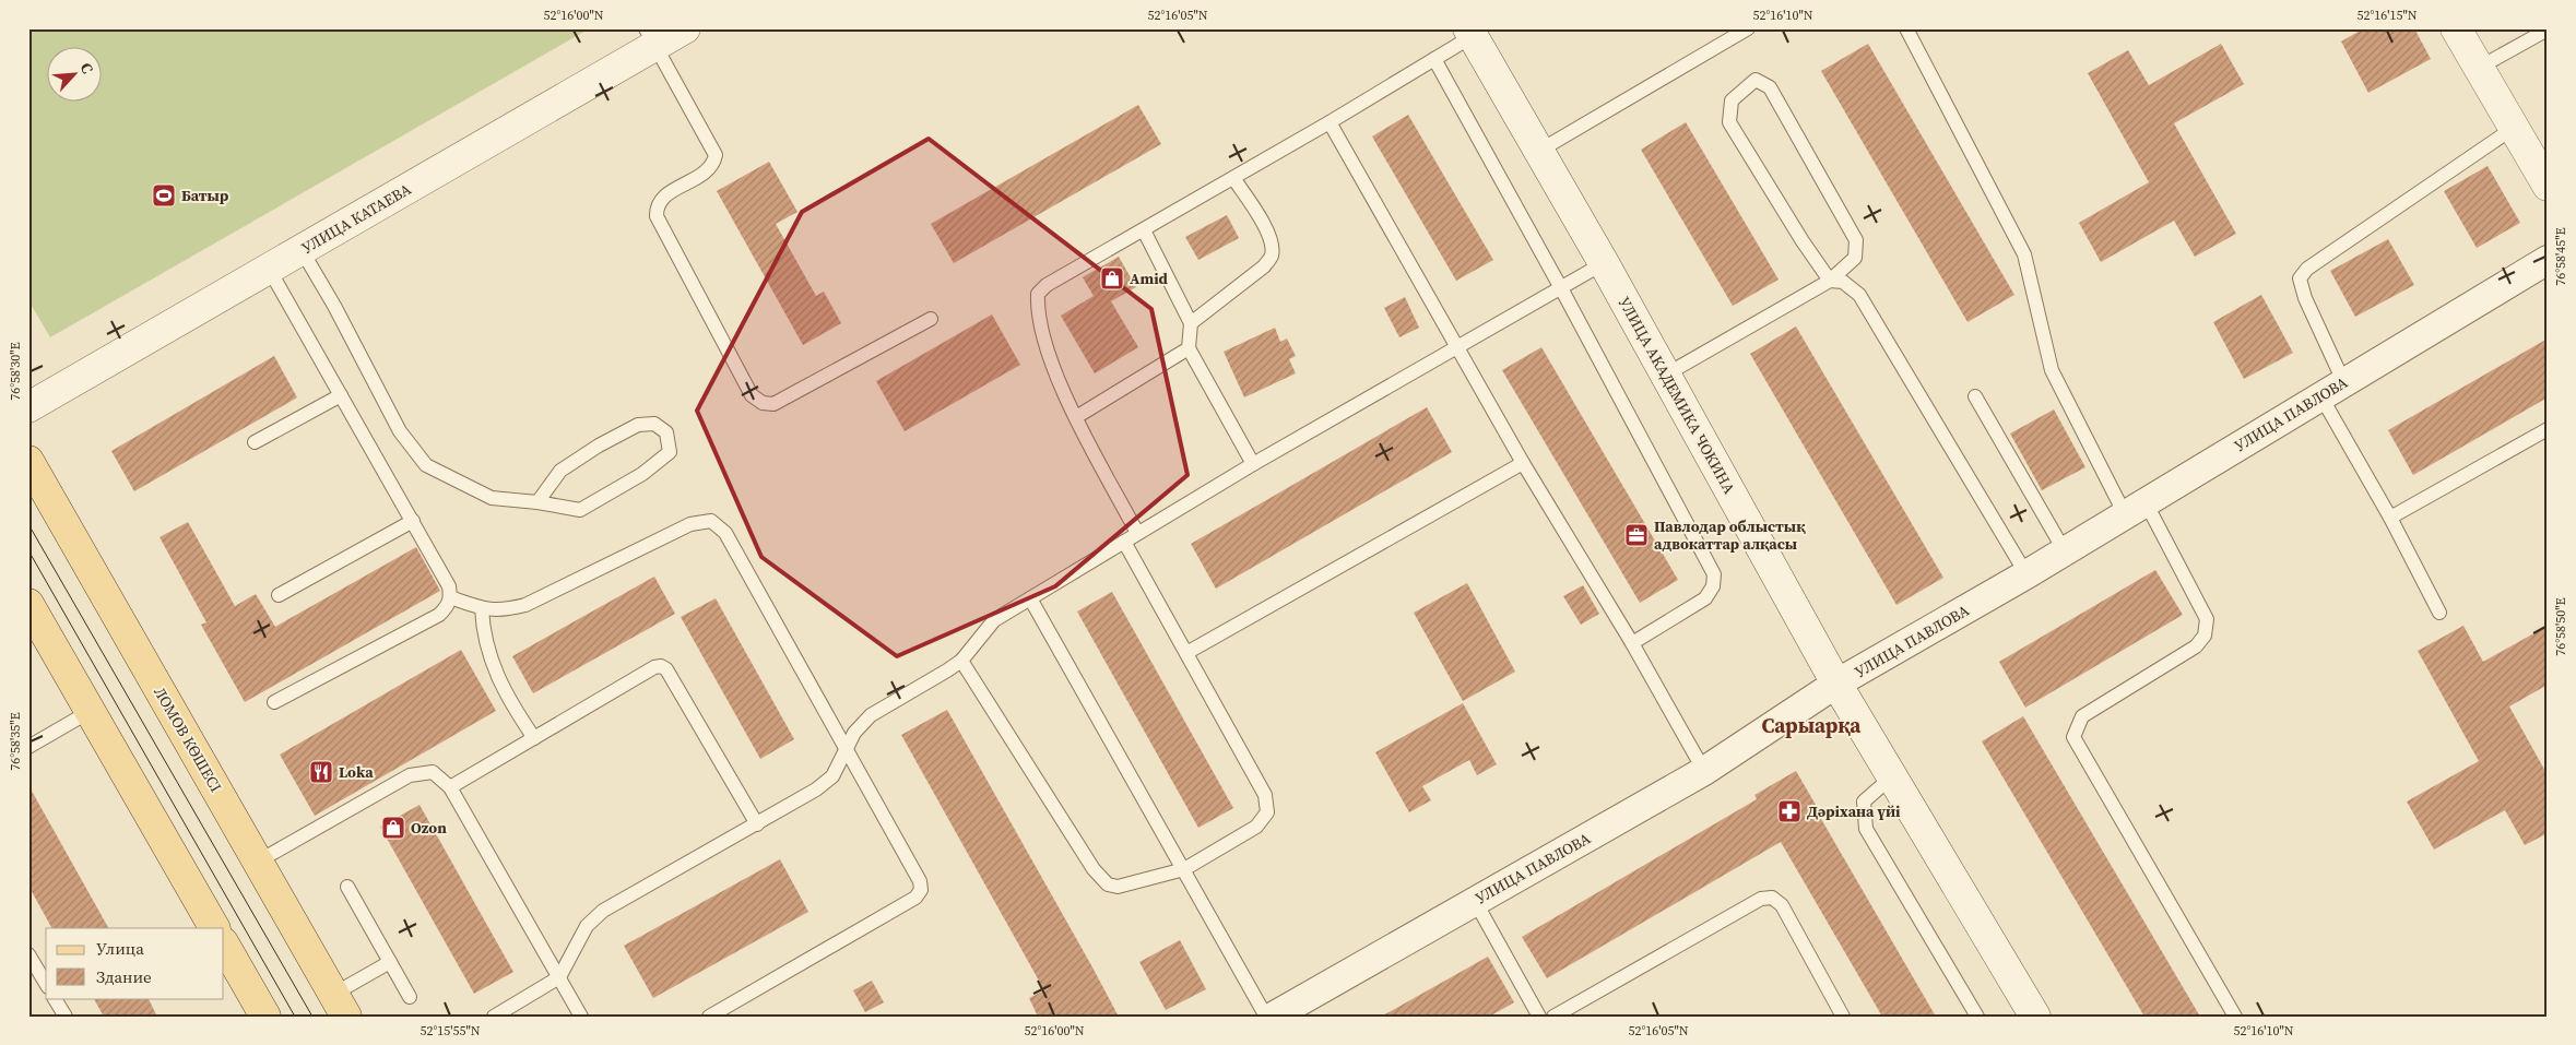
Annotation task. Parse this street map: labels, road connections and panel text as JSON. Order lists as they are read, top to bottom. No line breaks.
{"streets":{"main road":["УЛИЦА КАТАЕВА","УЛИЦА АКАДЕМИКА ЧОКИНА","ЛОМОВ КӨШЕСІ"],"street":["УЛИЦА ПАВЛОВА"]},"crossings":[["УЛИЦА АКАДЕМИКА ЧОКИНА","УЛИЦА ПАВЛОВА"]],"districts":["Сарыарқа"],"places":{"sports":["Батыр"],"shop":["Amid","Ozon"],"office":["Павлодар облыстық адвокаттар алқасы"],"restaurant":["Loka"],"pharmacy":["Дәріхана үйі"]},"legend":["Улица","Здание"],"north":"top right","coordinates":["52°16'00\"N","52°16'05\"N","52°16'10\"N","52°16'15\"N","76°58'45\"E","76°58'30\"E","76°58'50\"E","76°58'35\"E","52°15'55\"N"]}
